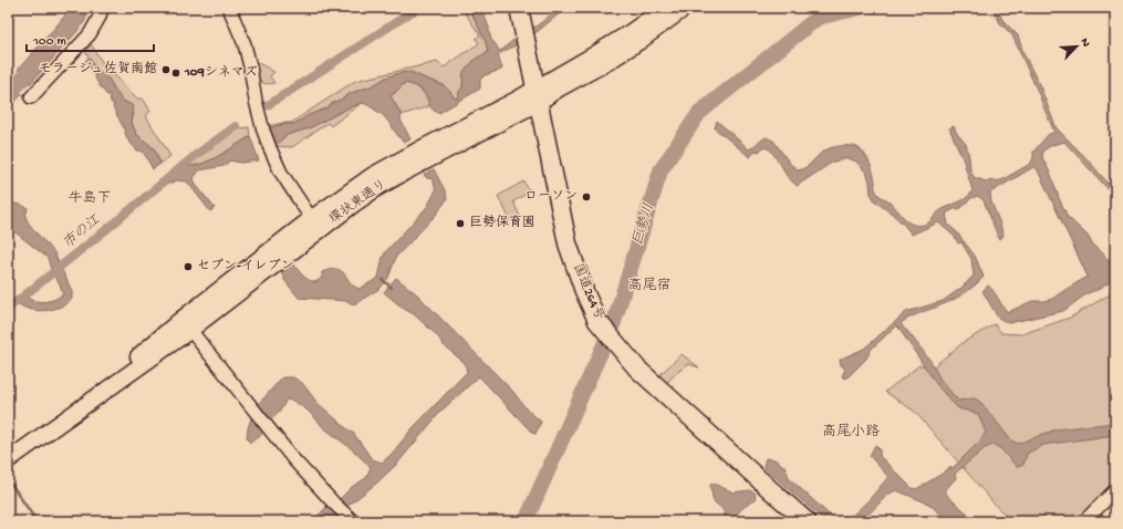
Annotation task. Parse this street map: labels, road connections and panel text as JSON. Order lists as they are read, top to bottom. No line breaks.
{"streets":{"highway":["国道264号"],"main road":["環状東通り"]},"crossings":[["環状東通り","国道264号"]],"districts":["牛島下","高尾宿","高尾小路"],"water":["巨勢川","市の江"],"places":["モラージュ佐賀南館","109シネマズ","ローソン","巨勢保育園","セブン-イレブン"],"scale_bar":"100 m","north":"top right"}
